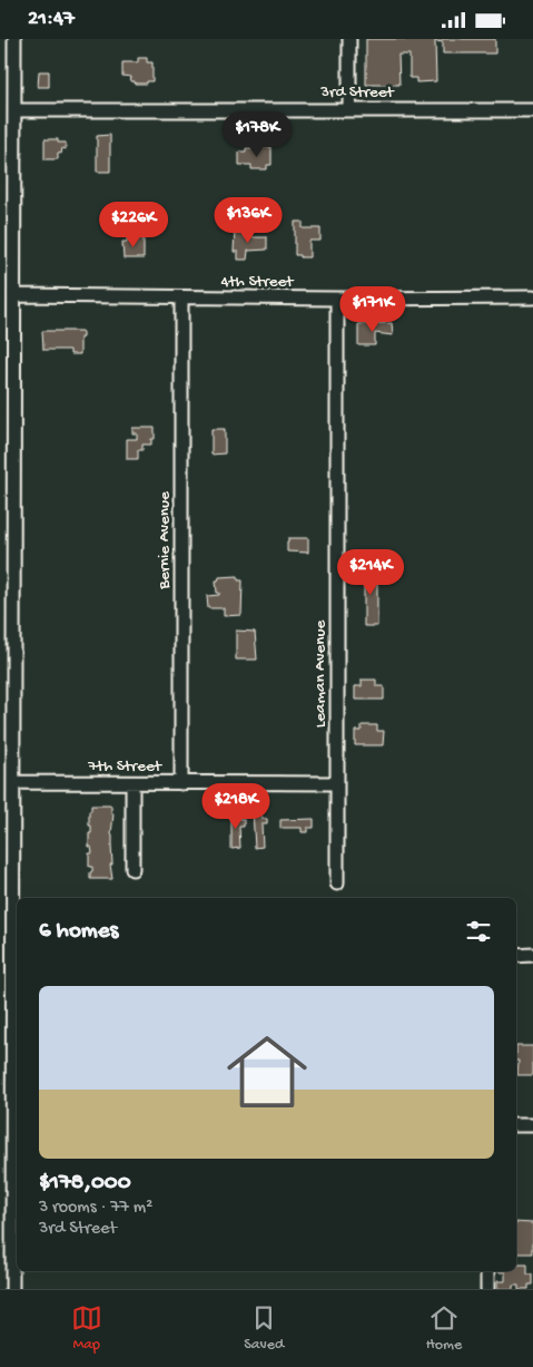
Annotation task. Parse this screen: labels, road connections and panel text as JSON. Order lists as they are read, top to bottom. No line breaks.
{"streets":{"street":["3rd Street","4th Street","Bernie Avenue","Leaman Avenue","7th Street"]},"crossings":[["4th Street","Bernie Avenue"],["4th Street","Leaman Avenue"],["Bernie Avenue","7th Street"],["Leaman Avenue","7th Street"]],"page":{"status":"21:47","price":["$178K","$136K","$226K","$171K","$214K","$218K"],"heading":"6 homes","list":[{"name":"$178,000","note":"3 rooms · 77 m² · 3rd Street"}],"tabs":["Map","Saved","Home"]}}
